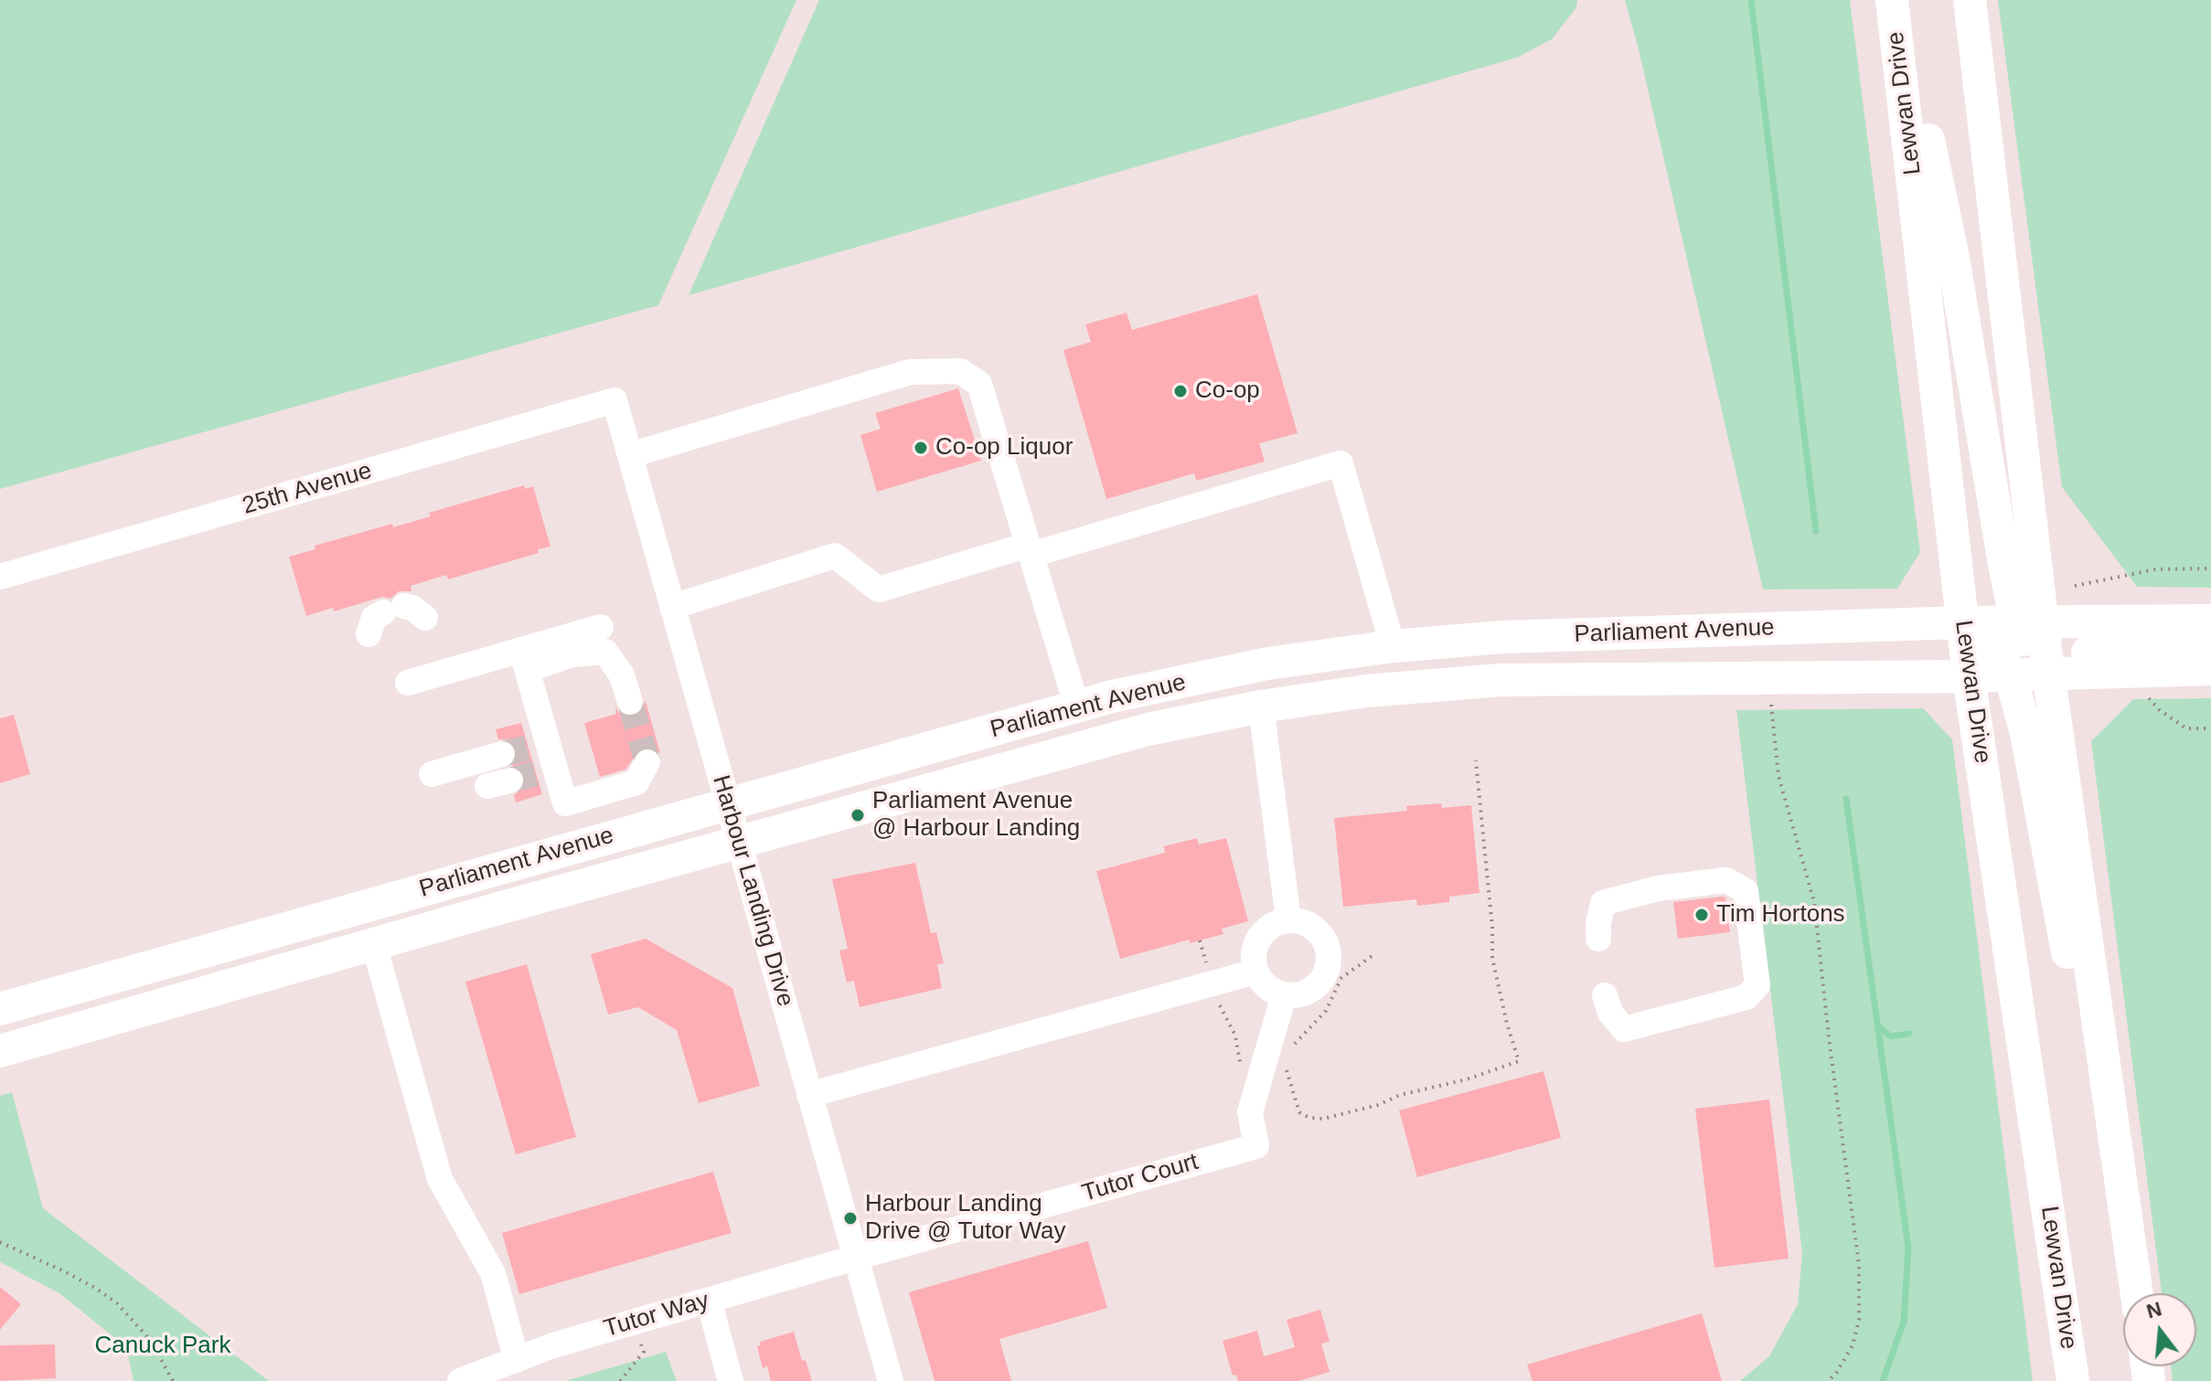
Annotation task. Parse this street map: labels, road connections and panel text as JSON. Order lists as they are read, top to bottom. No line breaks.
{"streets":{"main road":["Lewvan Drive","Parliament Avenue"],"street":["25th Avenue","Harbour Landing Drive","Tutor Court","Tutor Way"]},"crossings":[["Lewvan Drive","Parliament Avenue"],["25th Avenue","Harbour Landing Drive"],["Parliament Avenue","Harbour Landing Drive"],["Harbour Landing Drive","Tutor Court"],["Harbour Landing Drive","Tutor Way"],["Tutor Court","Tutor Way"]],"parks":["Canuck Park"],"places":["Co-op","Co-op Liquor","Parliament Avenue @ Harbour Landing","Tim Hortons","Harbour Landing Drive @ Tutor Way"],"north":"top"}
